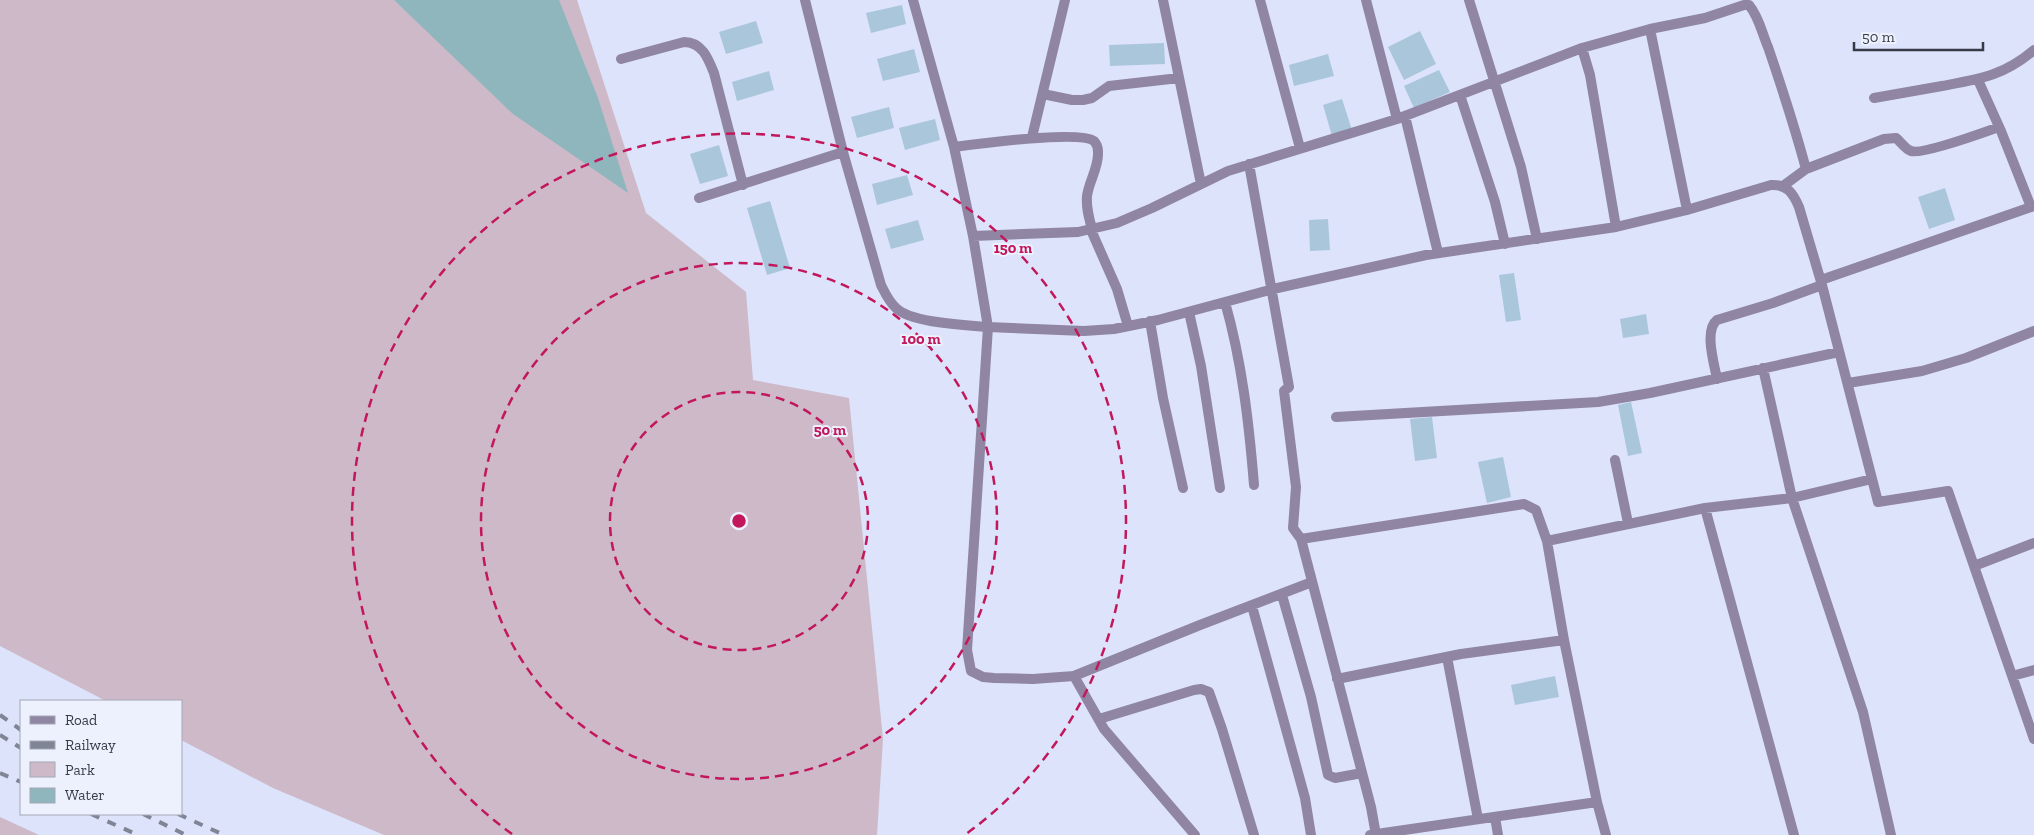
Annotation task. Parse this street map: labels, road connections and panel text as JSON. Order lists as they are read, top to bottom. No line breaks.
{"legend":["Road","Railway","Park","Water"],"scale_bar":"50 m","rings":["150 m","100 m","50 m"]}
